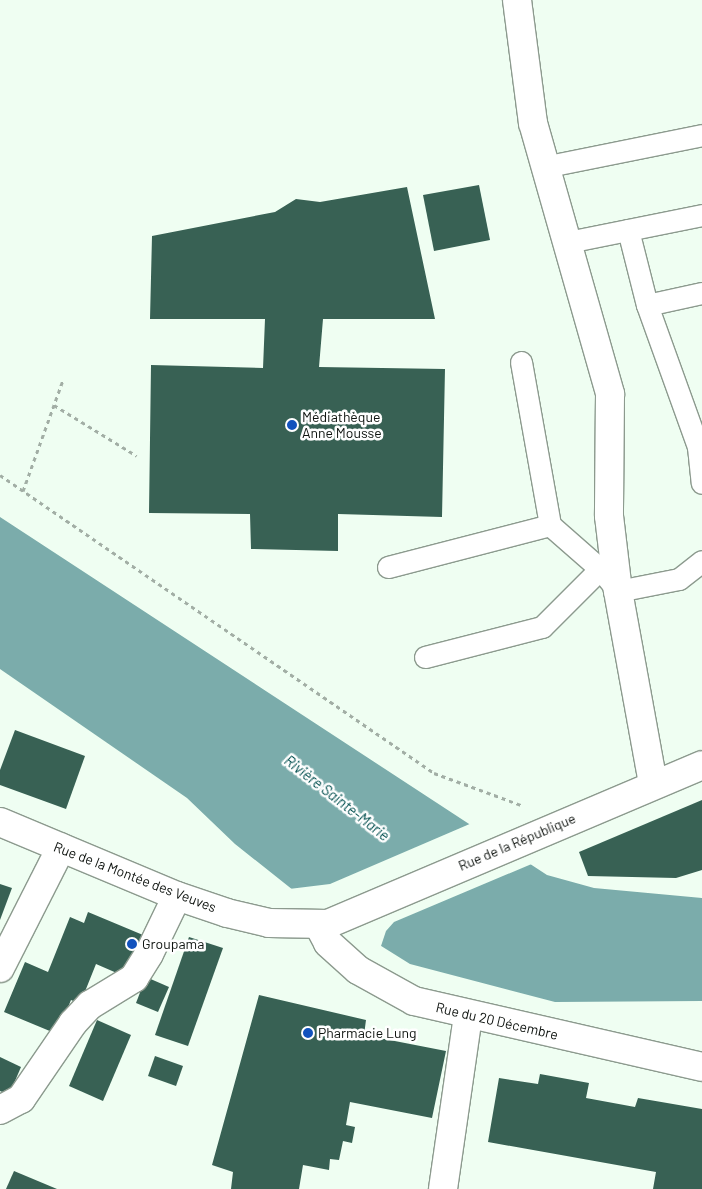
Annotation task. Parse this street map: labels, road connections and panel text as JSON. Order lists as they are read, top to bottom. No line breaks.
{"streets":{"street":["Rue de la République","Rue de la Montée des Veuves","Rue du 20 Décembre"]},"crossings":[["Rue de la République","Rue de la Montée des Veuves"],["Rue de la République","Rue du 20 Décembre"],["Rue de la Montée des Veuves","Rue du 20 Décembre"]],"water":["Rivière Sainte-Marie"],"places":["Médiathèque Anne Mousse","Groupama","Pharmacie Lung"]}
